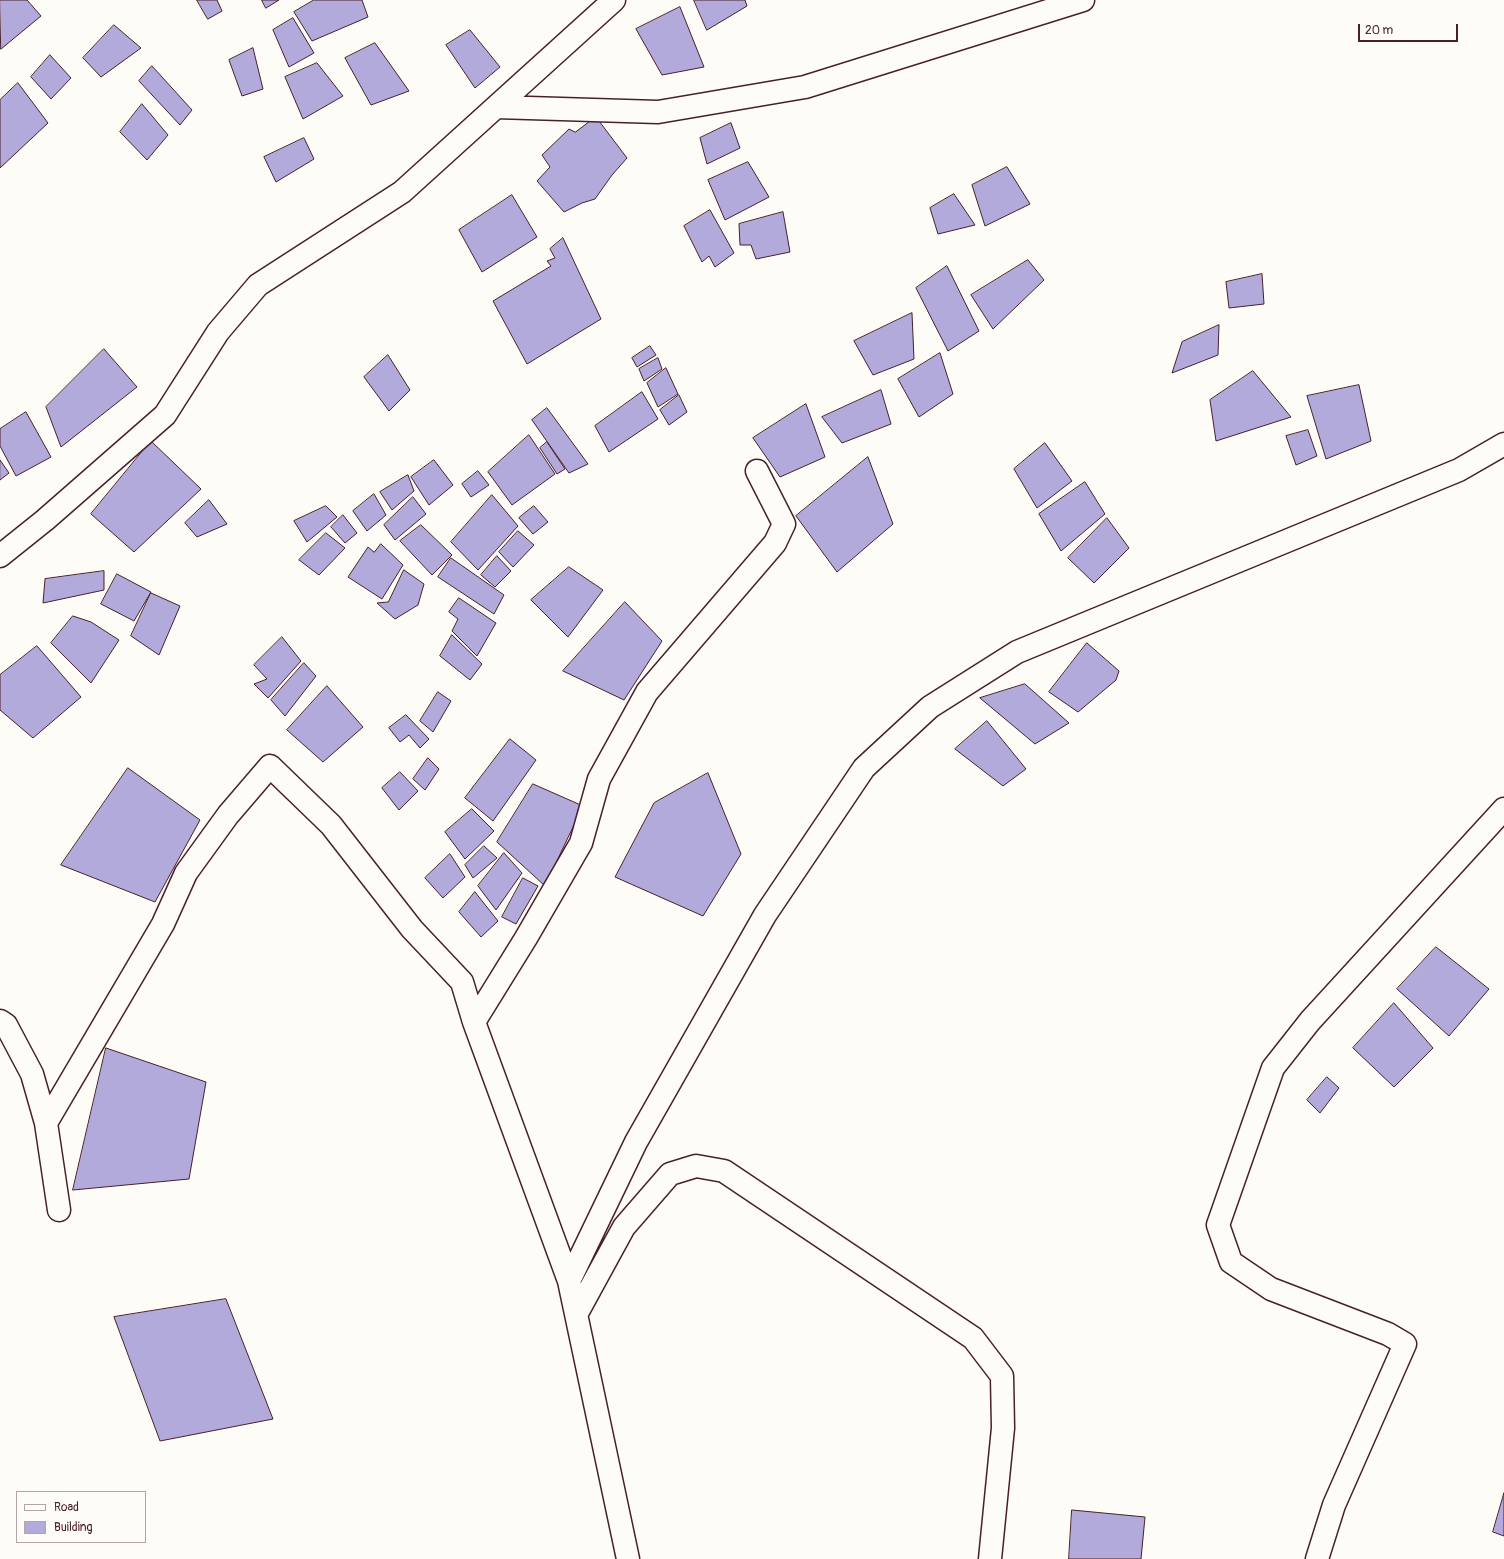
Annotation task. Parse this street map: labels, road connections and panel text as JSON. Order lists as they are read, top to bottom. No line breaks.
{"legend":["Road","Building"],"scale_bar":"20 m"}
